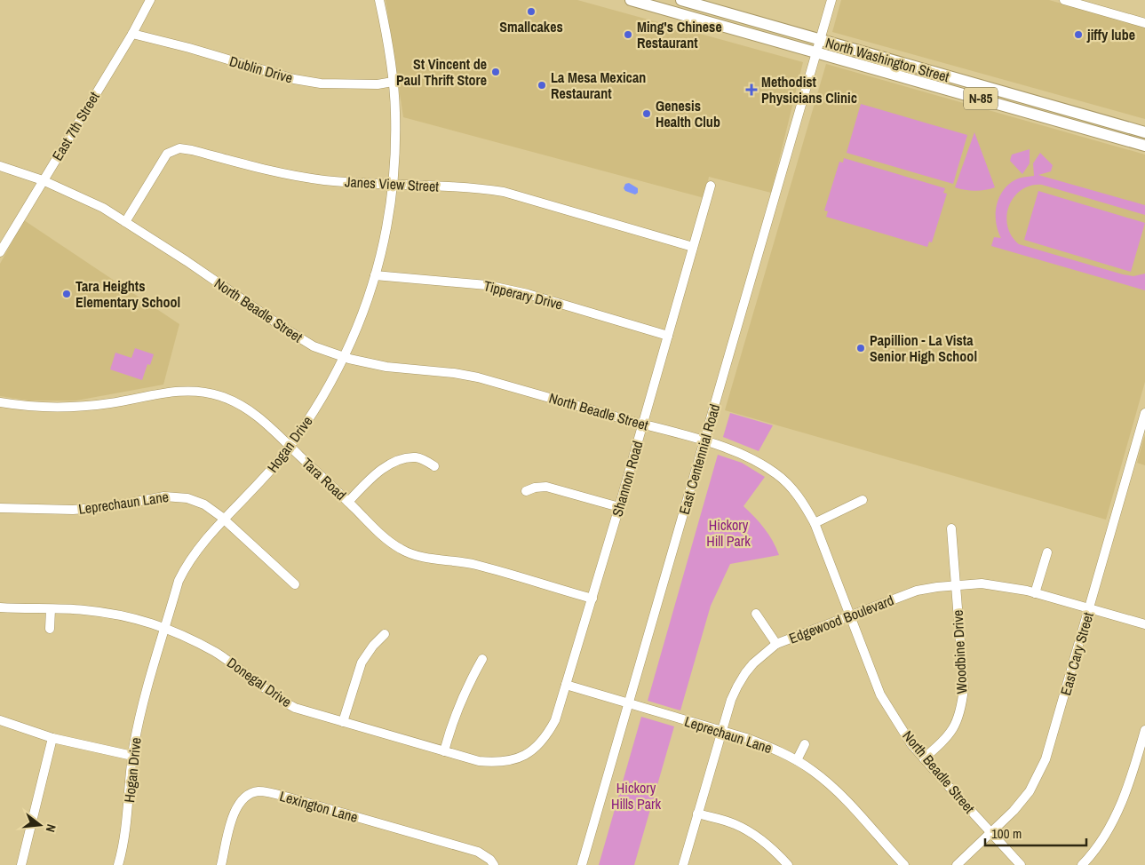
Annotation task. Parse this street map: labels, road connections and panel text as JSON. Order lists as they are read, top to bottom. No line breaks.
{"streets":{"main road":["North Washington Street","N-85"],"street":["Dublin Drive","East 7th Street","Janes View Street","Tipperary Drive","North Beadle Street","Hogan Drive","East Centennial Road","Tara Road","Shannon Road","Leprechaun Lane","Edgewood Boulevard","Woodbine Drive","East Cary Street","Donegal Drive","Lexington Lane"]},"crossings":[["North Washington Street","East Centennial Road"],["Dublin Drive","East 7th Street"],["Dublin Drive","Hogan Drive"],["East 7th Street","North Beadle Street"],["Janes View Street","North Beadle Street"],["Janes View Street","Hogan Drive"],["Janes View Street","Shannon Road"],["Tipperary Drive","Hogan Drive"],["Tipperary Drive","Shannon Road"],["North Beadle Street","Hogan Drive"],["North Beadle Street","East Centennial Road"],["North Beadle Street","Shannon Road"],["North Beadle Street","Edgewood Boulevard"],["North Beadle Street","Woodbine Drive"],["North Beadle Street","East Cary Street"],["Hogan Drive","Tara Road"],["Hogan Drive","Leprechaun Lane"],["Hogan Drive","Donegal Drive"],["East Centennial Road","Leprechaun Lane"],["Tara Road","Shannon Road"],["Shannon Road","Leprechaun Lane"],["Shannon Road","Donegal Drive"],["Leprechaun Lane","Edgewood Boulevard"],["Edgewood Boulevard","Woodbine Drive"],["Edgewood Boulevard","East Cary Street"]],"parks":["Hickory Hill Park","Hickory Hills Park"],"places":{"other":["Smallcakes","Ming's Chinese Restaurant","jiffy lube","St Vincent de Paul Thrift Store","La Mesa Mexican Restaurant","Genesis Health Club","Tara Heights Elementary School","Papillion - La Vista Senior High School"],"health":["Methodist Physicians Clinic"]},"scale_bar":"100 m","north":"right"}
